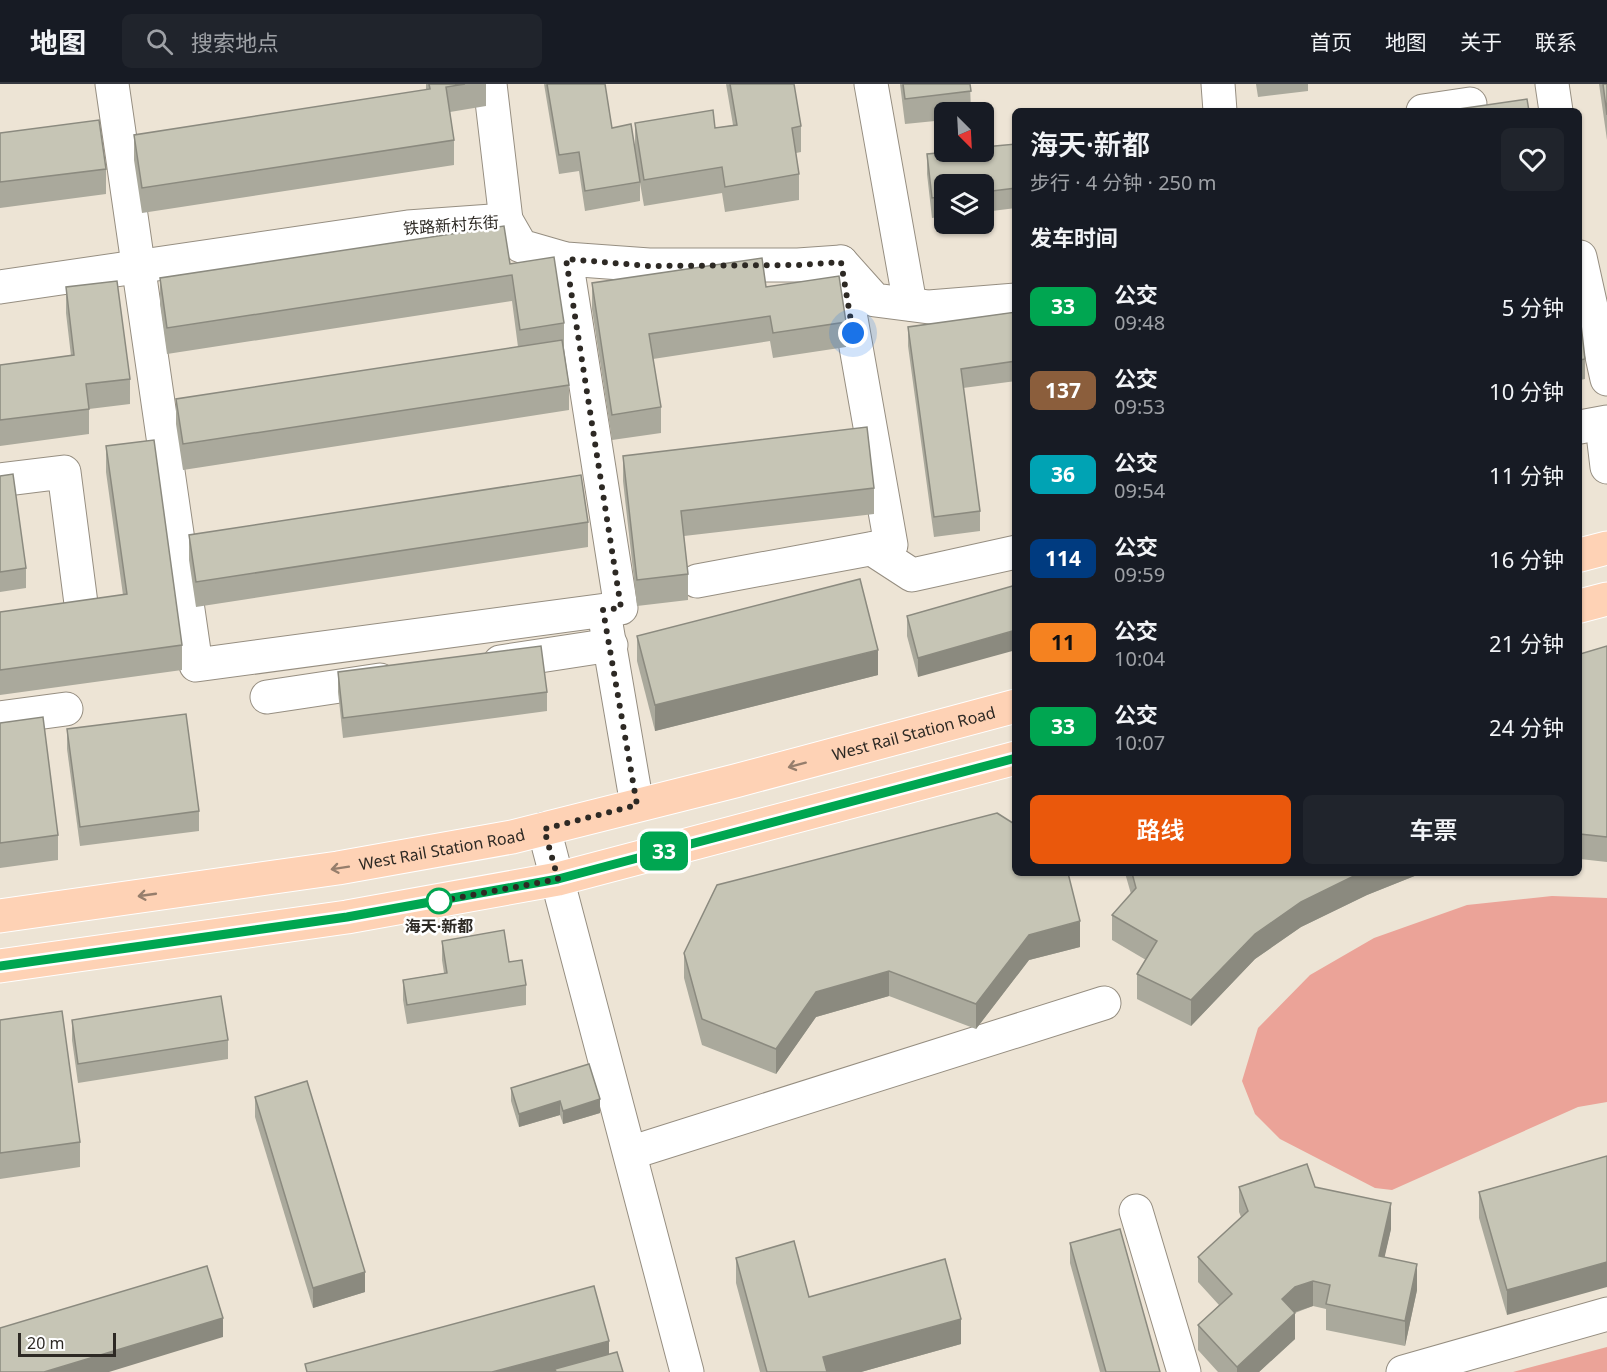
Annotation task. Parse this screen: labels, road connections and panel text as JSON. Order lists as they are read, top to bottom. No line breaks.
{"streets":{"main road":["West Rail Station Road"],"street":["铁路新村东街"]},"places":["海天·新都"],"lines":["bus line 33"],"scale_bar":"20 m","north":"bottom right","page":{"header":"地图","search":"搜索地点","nav":["首页","地图","关于","联系"],"on_map":"33","heading":[["海天·新都","步行 · 4 分钟 · 250 m"],"发车时间"],"list":[{"mark":"33","name":"公交","note":"09:48","value":"5 分钟"},{"mark":"137","name":"公交","note":"09:53","value":"10 分钟"},{"mark":"36","name":"公交","note":"09:54","value":"11 分钟"},{"mark":"114","name":"公交","note":"09:59","value":"16 分钟"},{"mark":"11","name":"公交","note":"10:04","value":"21 分钟"},{"mark":"33","name":"公交","note":"10:07","value":"24 分钟"}],"buttons":["路线","车票"],"scale":"20 m"}}
